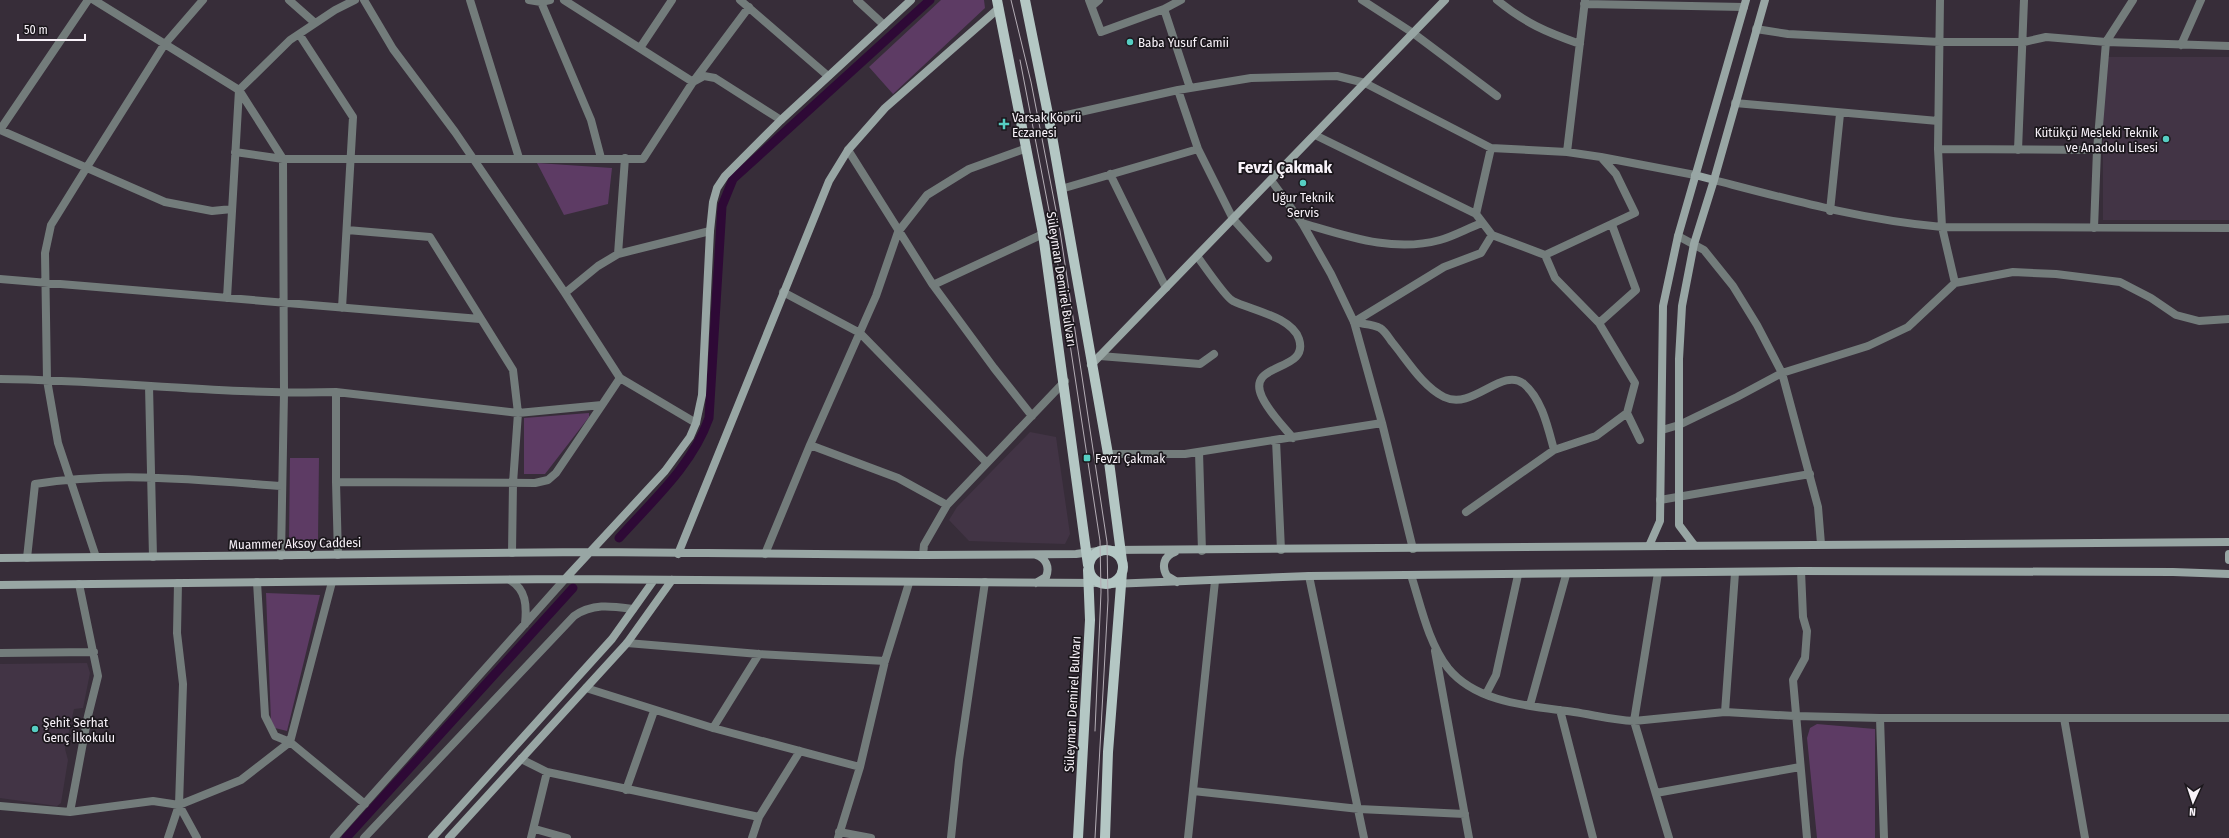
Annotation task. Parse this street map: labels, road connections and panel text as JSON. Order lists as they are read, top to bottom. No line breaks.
{"streets":{"main road":["Süleyman Demirel Bulvarı","Muammer Aksoy Caddesi"]},"crossings":[["Süleyman Demirel Bulvarı","Muammer Aksoy Caddesi"]],"districts":["Fevzi Çakmak"],"places":{"other":["Baba Yusuf Camii","Kütükçü Mesleki Teknik ve Anadolu Lisesi","Uğur Teknik Servis","Şehit Serhat Genç İlkokulu"],"health":["Varsak Köprü Eczanesi"],"transit":["Fevzi Çakmak"]},"scale_bar":"50 m","north":"bottom"}
